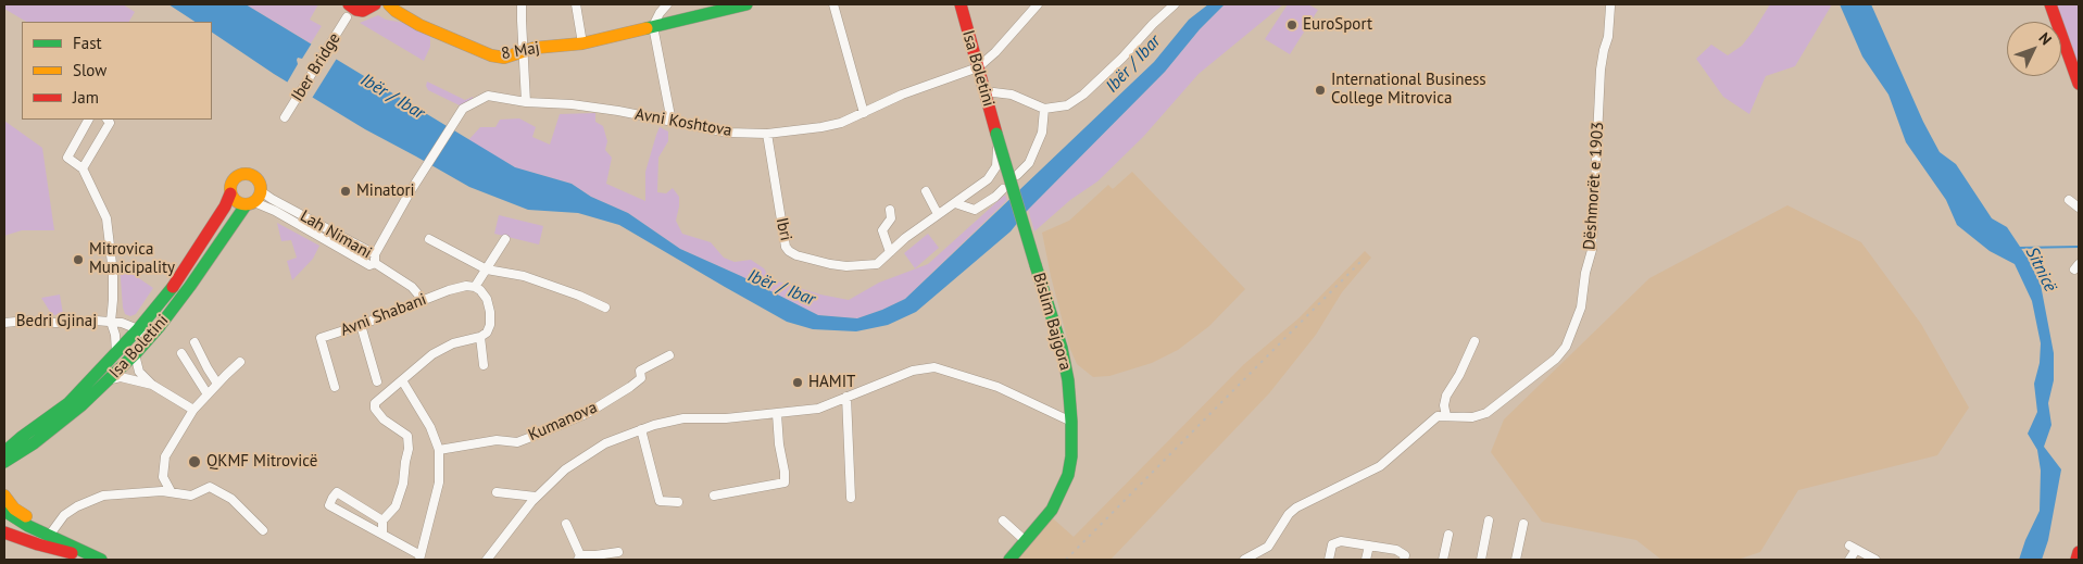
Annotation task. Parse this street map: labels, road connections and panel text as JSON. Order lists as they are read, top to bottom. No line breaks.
{"streets":{"main road":["8 Maj","Isa Boletini","Bislim Bajgora"],"street":["Iber Bridge","Avni Koshtova","Dëshmorët e 1903","Ibri","Lah Nimani","Avni Shabani","Bedri Gjinaj","Kumanova"]},"crossings":[["Isa Boletini","Avni Koshtova"],["Isa Boletini","Ibri"],["Isa Boletini","Lah Nimani"],["Isa Boletini","Bedri Gjinaj"],["Isa Boletini","Bislim Bajgora"],["Avni Koshtova","Ibri"],["Avni Koshtova","Lah Nimani"],["Ibri","Bislim Bajgora"],["Lah Nimani","Avni Shabani"]],"water":["Ibër / Ibar","Sitnicë"],"places":["EuroSport","International Business College Mitrovica","Minatori","Mitrovica Municipality","HAMIT","QKMF Mitrovicë"],"legend":["Fast","Slow","Jam"],"north":"top right"}
